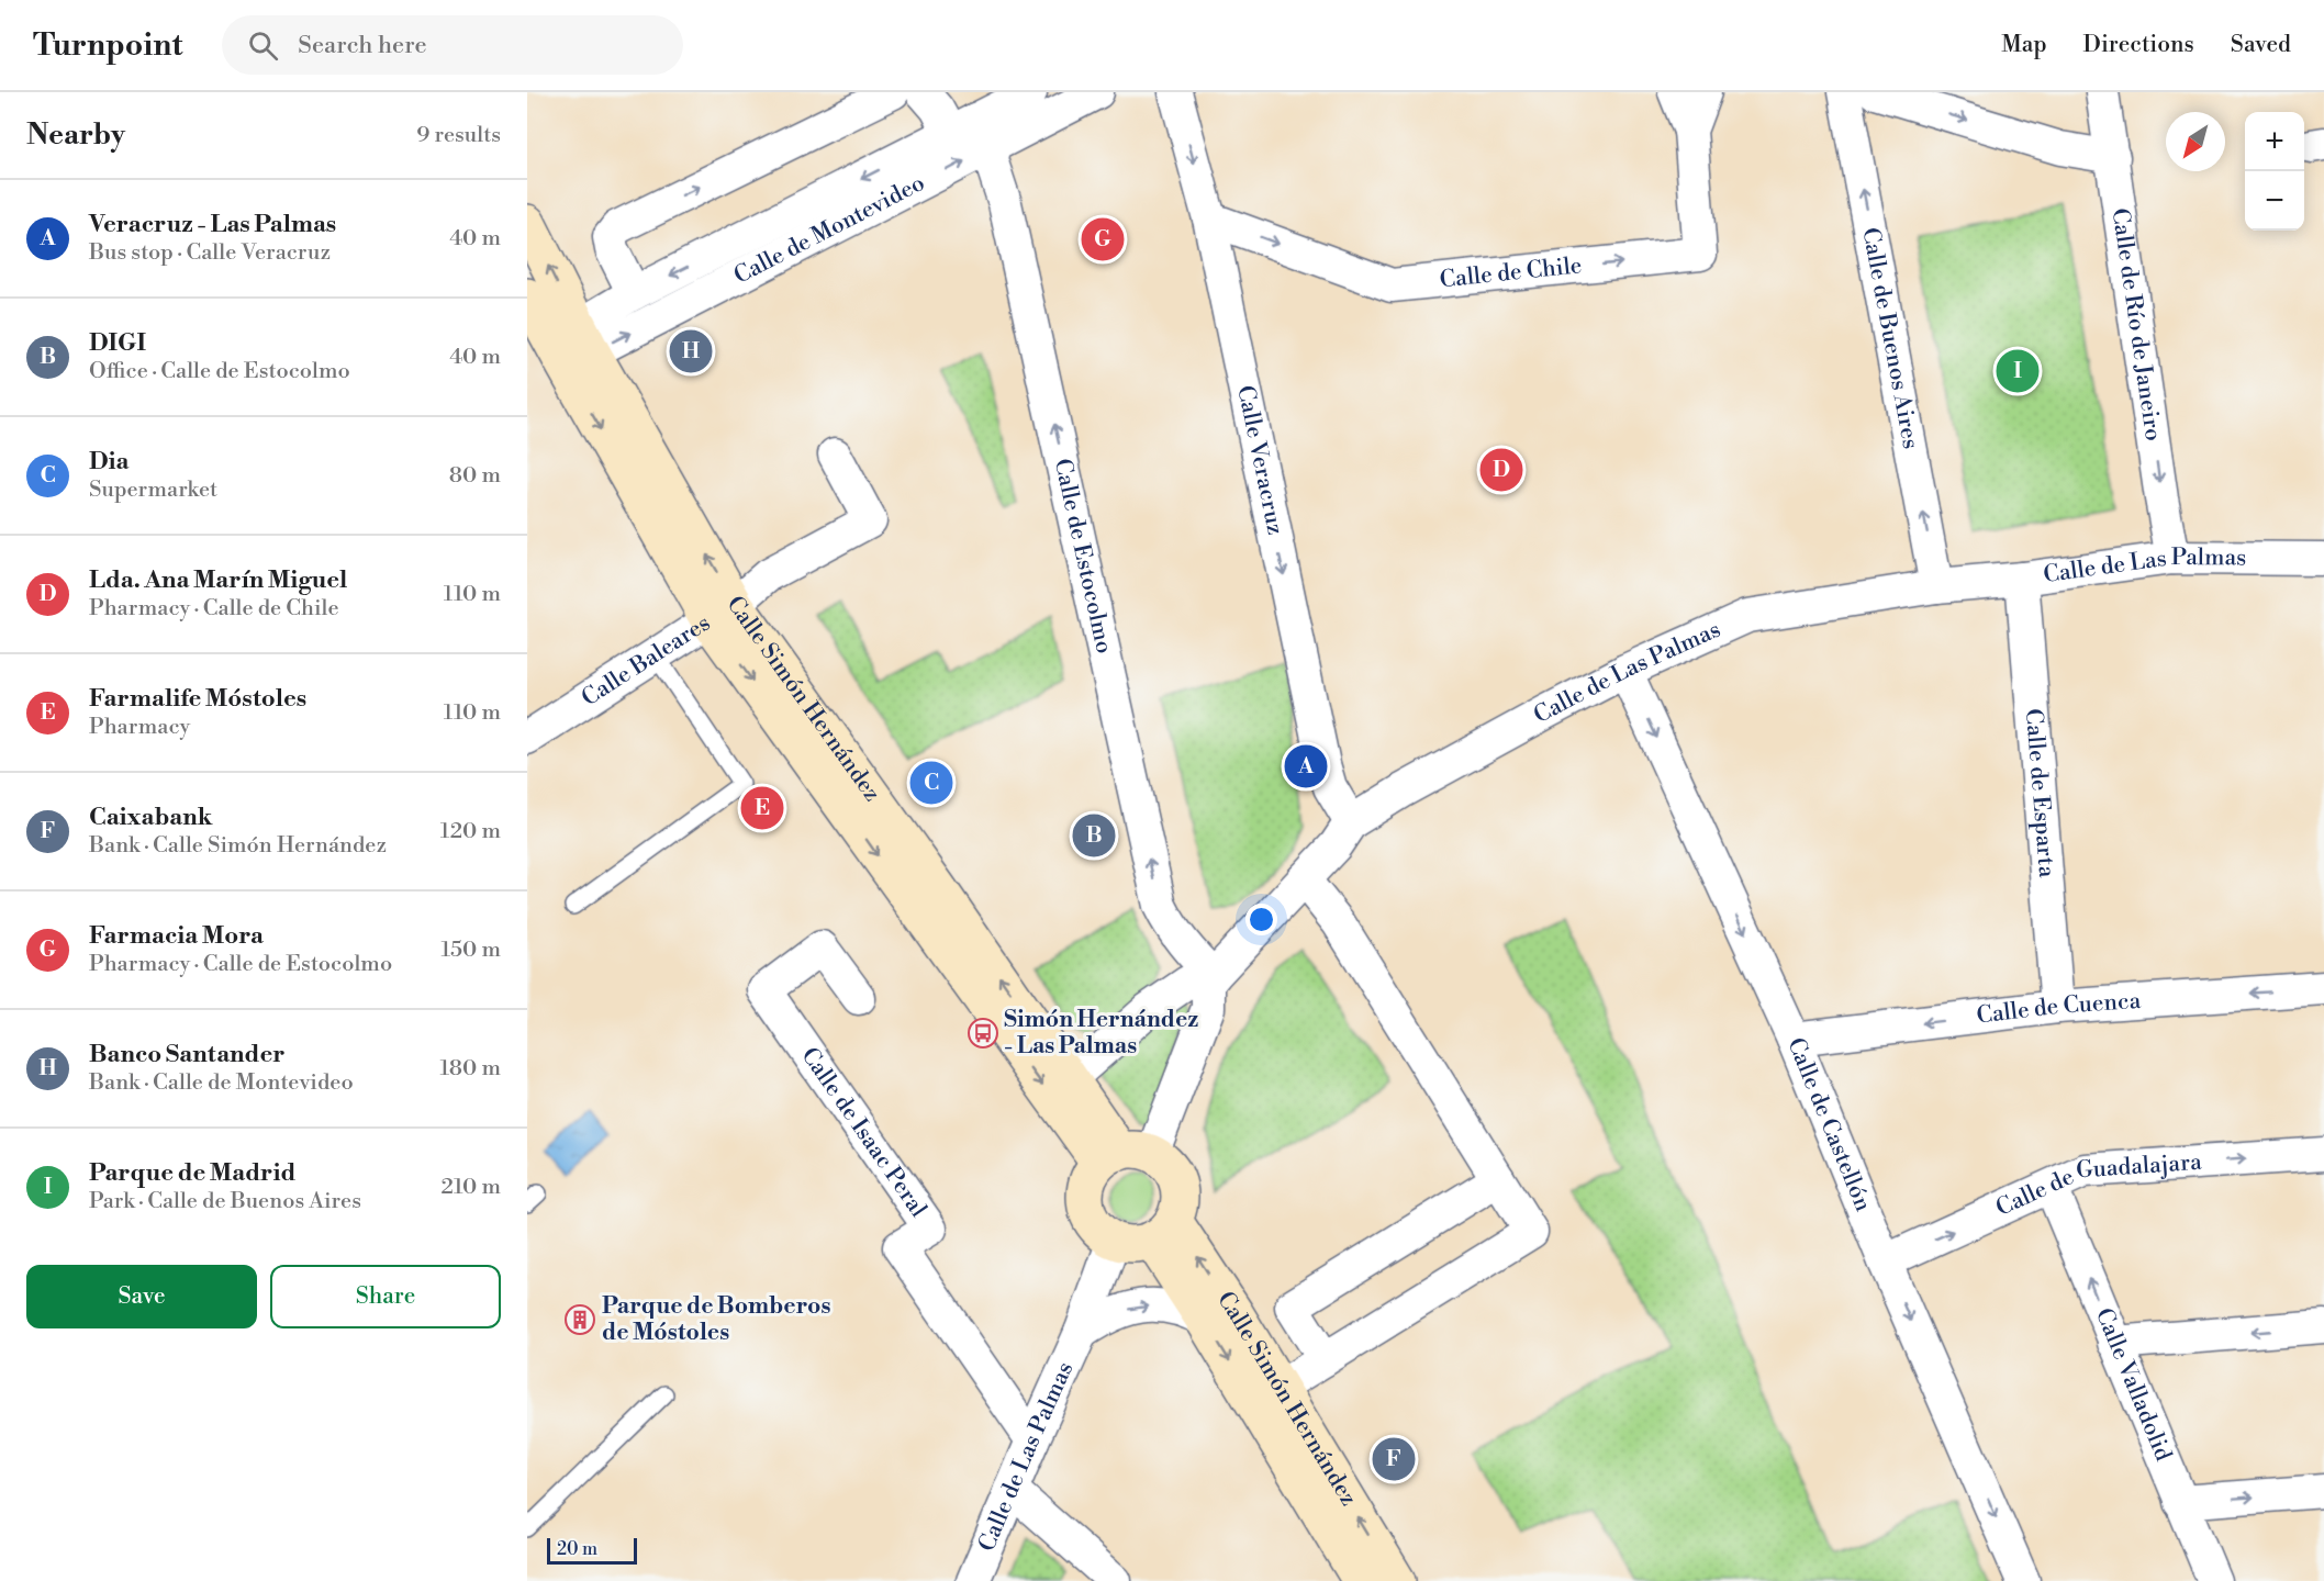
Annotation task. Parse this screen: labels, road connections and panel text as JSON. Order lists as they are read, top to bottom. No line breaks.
{"streets":{"street":["Calle de Montevideo","Calle de Chile","Calle de Río de Janeiro","Calle de Buenos Aires","Calle Veracruz","Calle de Estocolmo","Calle de Las Palmas","Calle Baleares","Calle Simón Hernández","Calle de Esparta","Calle de Cuenca","Calle de Castellón","Calle de Isaac Peral","Calle de Guadalajara","Calle Valladolid"]},"crossings":[["Calle de Montevideo","Calle de Estocolmo"],["Calle de Montevideo","Calle Simón Hernández"],["Calle de Chile","Calle Veracruz"],["Calle de Río de Janeiro","Calle de Las Palmas"],["Calle de Buenos Aires","Calle de Las Palmas"],["Calle Veracruz","Calle de Las Palmas"],["Calle de Estocolmo","Calle de Las Palmas"],["Calle de Las Palmas","Calle Simón Hernández"],["Calle de Las Palmas","Calle de Esparta"],["Calle de Las Palmas","Calle de Castellón"],["Calle de Las Palmas","Calle de Isaac Peral"],["Calle Baleares","Calle Simón Hernández"],["Calle de Esparta","Calle de Cuenca"],["Calle de Cuenca","Calle de Castellón"],["Calle de Castellón","Calle de Guadalajara"],["Calle de Guadalajara","Calle Valladolid"]],"one_way":["Calle de Río de Janeiro","Calle de Buenos Aires","Calle Veracruz","Calle de Estocolmo","Calle de Cuenca","Calle de Castellón","Calle Valladolid"],"places":{"bus stop":["Simón Hernández - Las Palmas"],"building":["Parque de Bomberos de Móstoles"]},"scale_bar":"20 m","north":"bottom left","page":{"header":"Turnpoint","search":"Search here","nav":["Map","Directions","Saved"],"heading":["Nearby","9 results"],"map_buttons":["+","−"],"list":[{"mark":"A","name":"Veracruz - Las Palmas","note":"Bus stop · Calle Veracruz","value":"40 m"},{"mark":"B","name":"DIGI","note":"Office · Calle de Estocolmo","value":"40 m"},{"mark":"C","name":"Dia","note":"Supermarket","value":"80 m"},{"mark":"D","name":"Lda. Ana Marín Miguel","note":"Pharmacy · Calle de Chile","value":"110 m"},{"mark":"E","name":"Farmalife Móstoles","note":"Pharmacy","value":"110 m"},{"mark":"F","name":"Caixabank","note":"Bank · Calle Simón Hernández","value":"120 m"},{"mark":"G","name":"Farmacia Mora","note":"Pharmacy · Calle de Estocolmo","value":"150 m"},{"mark":"H","name":"Banco Santander","note":"Bank · Calle de Montevideo","value":"180 m"},{"mark":"I","name":"Parque de Madrid","note":"Park · Calle de Buenos Aires","value":"210 m"}],"pins":["G","H","I","D","A","C","E","B","F"],"buttons":["Save","Share"],"scale":"20 m"}}
